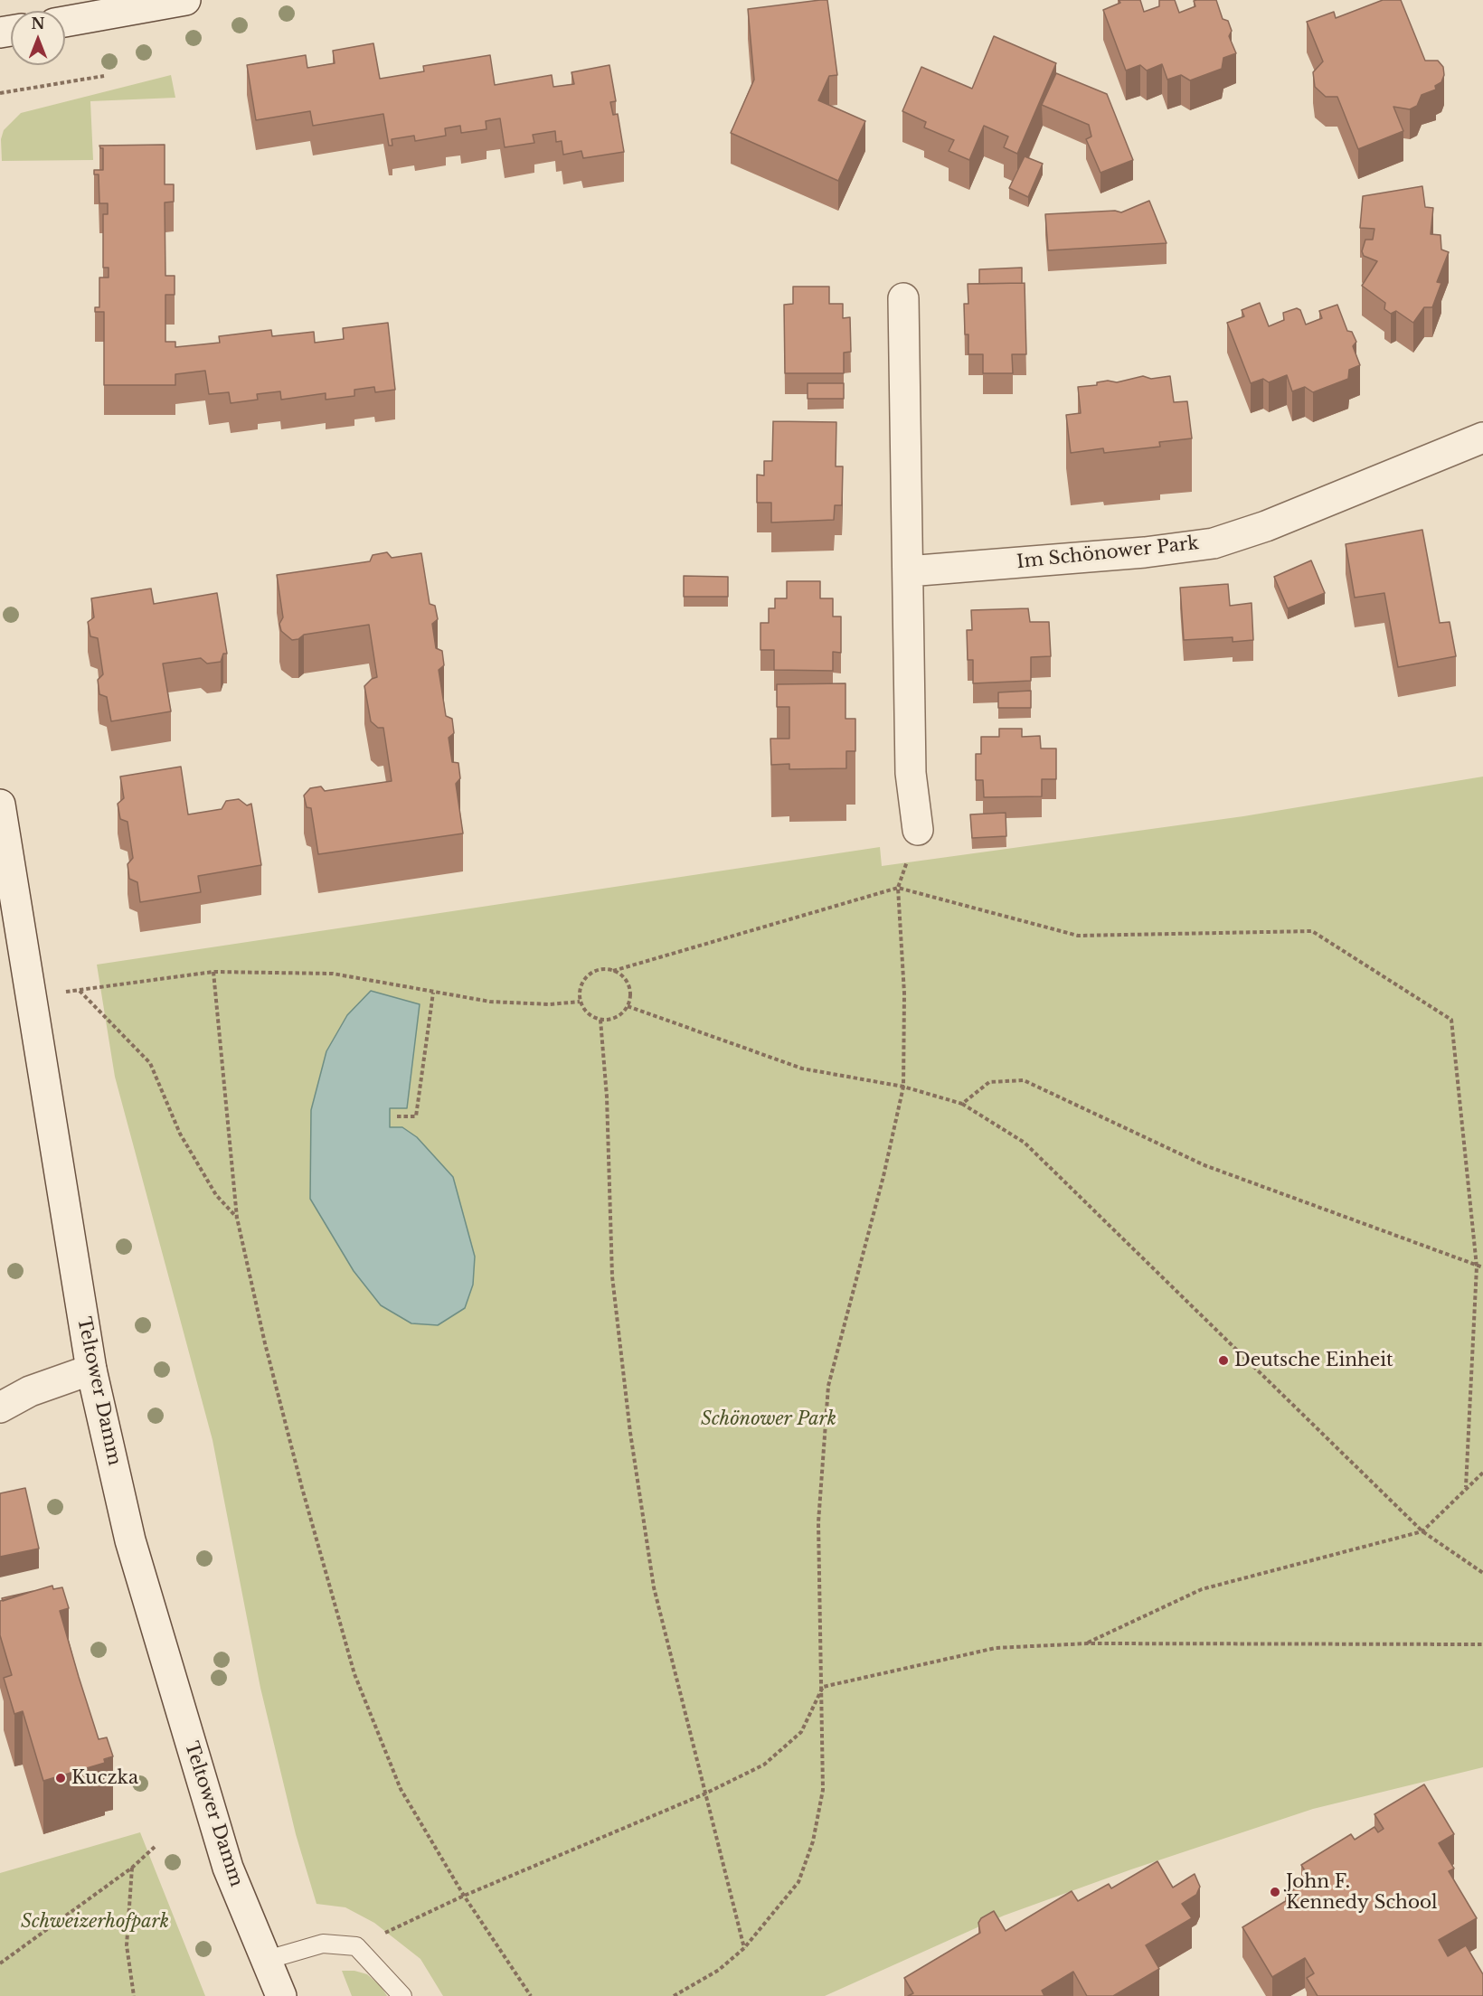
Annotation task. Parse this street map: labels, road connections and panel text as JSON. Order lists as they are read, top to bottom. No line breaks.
{"streets":{"street":["Im Schönower Park","Teltower Damm"]},"parks":["Schönower Park","Schweizerhofpark"],"places":["Deutsche Einheit","Kuczka","John F. Kennedy School"],"north":"top"}
